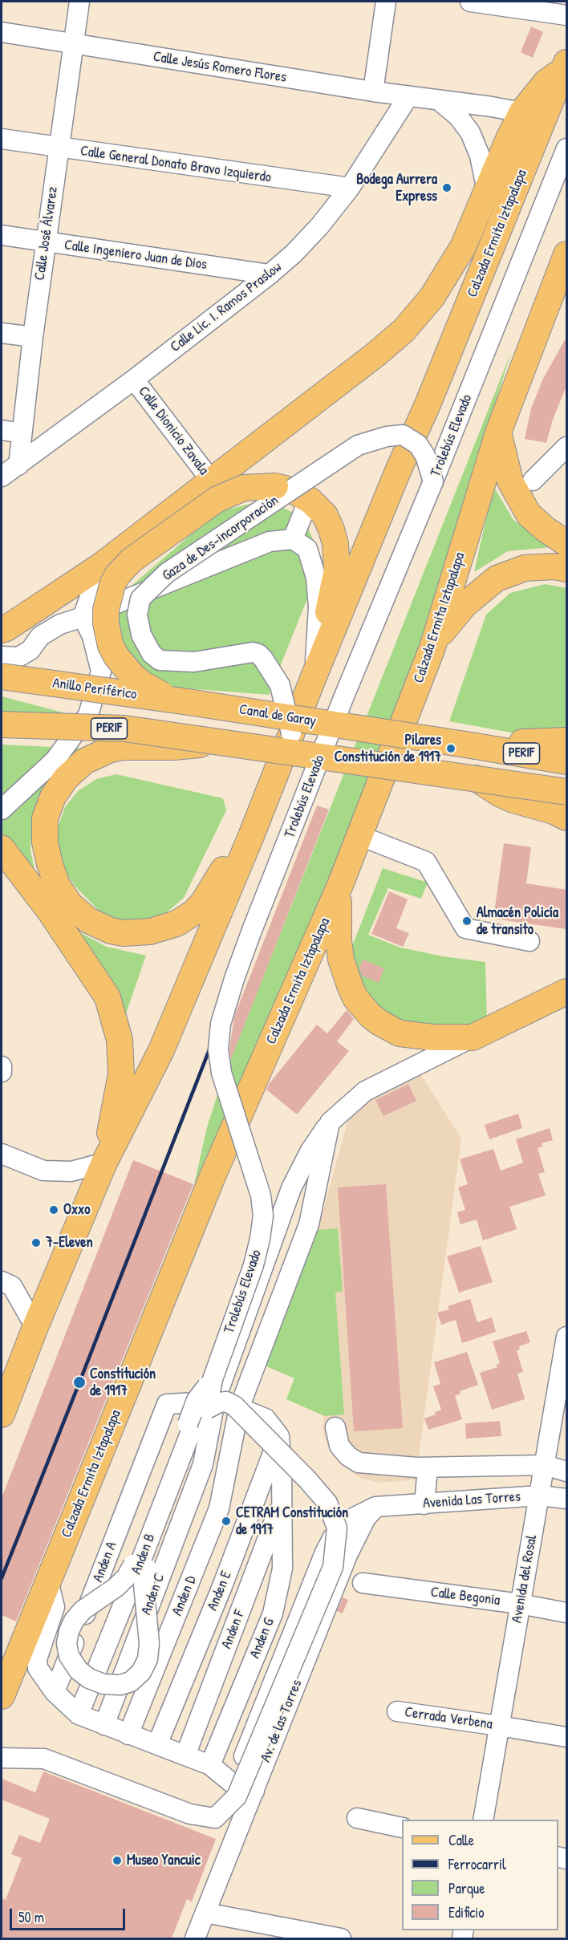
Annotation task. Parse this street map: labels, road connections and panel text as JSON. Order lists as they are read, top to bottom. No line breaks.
{"streets":{"main road":["Calzada Ermita Iztapalapa","Anillo Periférico","Canal de Garay","PERIF"],"street":["Calle Jesús Romero Flores","Calle General Donato Bravo Izquierdo","Calle José Álvarez","Calle Ingeniero Juan de Dios","Calle Lic. I. Ramos Praslow","Calle Dionicio Zavala","Trolebús Elevado","Gaza de Des-incorporación","Avenida Las Torres","Anden B","Anden A","Avenida del Rosal","Anden E","Anden C","Anden D","Calle Begonia","Anden F","Anden G","Cerrada Verbena","Av. de las Torres"]},"crossings":[["Calle Jesús Romero Flores","Calle José Álvarez"],["Calle Jesús Romero Flores","Calzada Ermita Iztapalapa"],["Calle Jesús Romero Flores","Calle Lic. I. Ramos Praslow"],["Calle General Donato Bravo Izquierdo","Calle José Álvarez"],["Calle General Donato Bravo Izquierdo","Calle Lic. I. Ramos Praslow"],["Calle José Álvarez","Calle Ingeniero Juan de Dios"],["Calle José Álvarez","Calle Lic. I. Ramos Praslow"],["Calzada Ermita Iztapalapa","Gaza de Des-incorporación"],["Calle Ingeniero Juan de Dios","Calle Lic. I. Ramos Praslow"],["Calle Lic. I. Ramos Praslow","Calle Dionicio Zavala"],["Trolebús Elevado","Gaza de Des-incorporación"],["Trolebús Elevado","Anden B"],["Trolebús Elevado","Anden A"],["Trolebús Elevado","Anden C"],["Anillo Periférico","Canal de Garay"],["Avenida Las Torres","Avenida del Rosal"],["Avenida Las Torres","Av. de las Torres"],["Anden B","Anden A"],["Anden B","Anden C"],["Anden A","Anden C"],["Avenida del Rosal","Calle Begonia"],["Avenida del Rosal","Cerrada Verbena"],["Anden E","Anden G"],["Anden F","Anden G"]],"places":["Bodega Aurrera Express","Pilares Constitución de 1917","Almacén Policía de transito","Oxxo","7-Eleven","Constitución de 1917","CETRAM Constitución de 1917","Museo Yancuic"],"legend":["Calle","Ferrocarril","Parque","Edificio"],"scale_bar":"50 m"}
